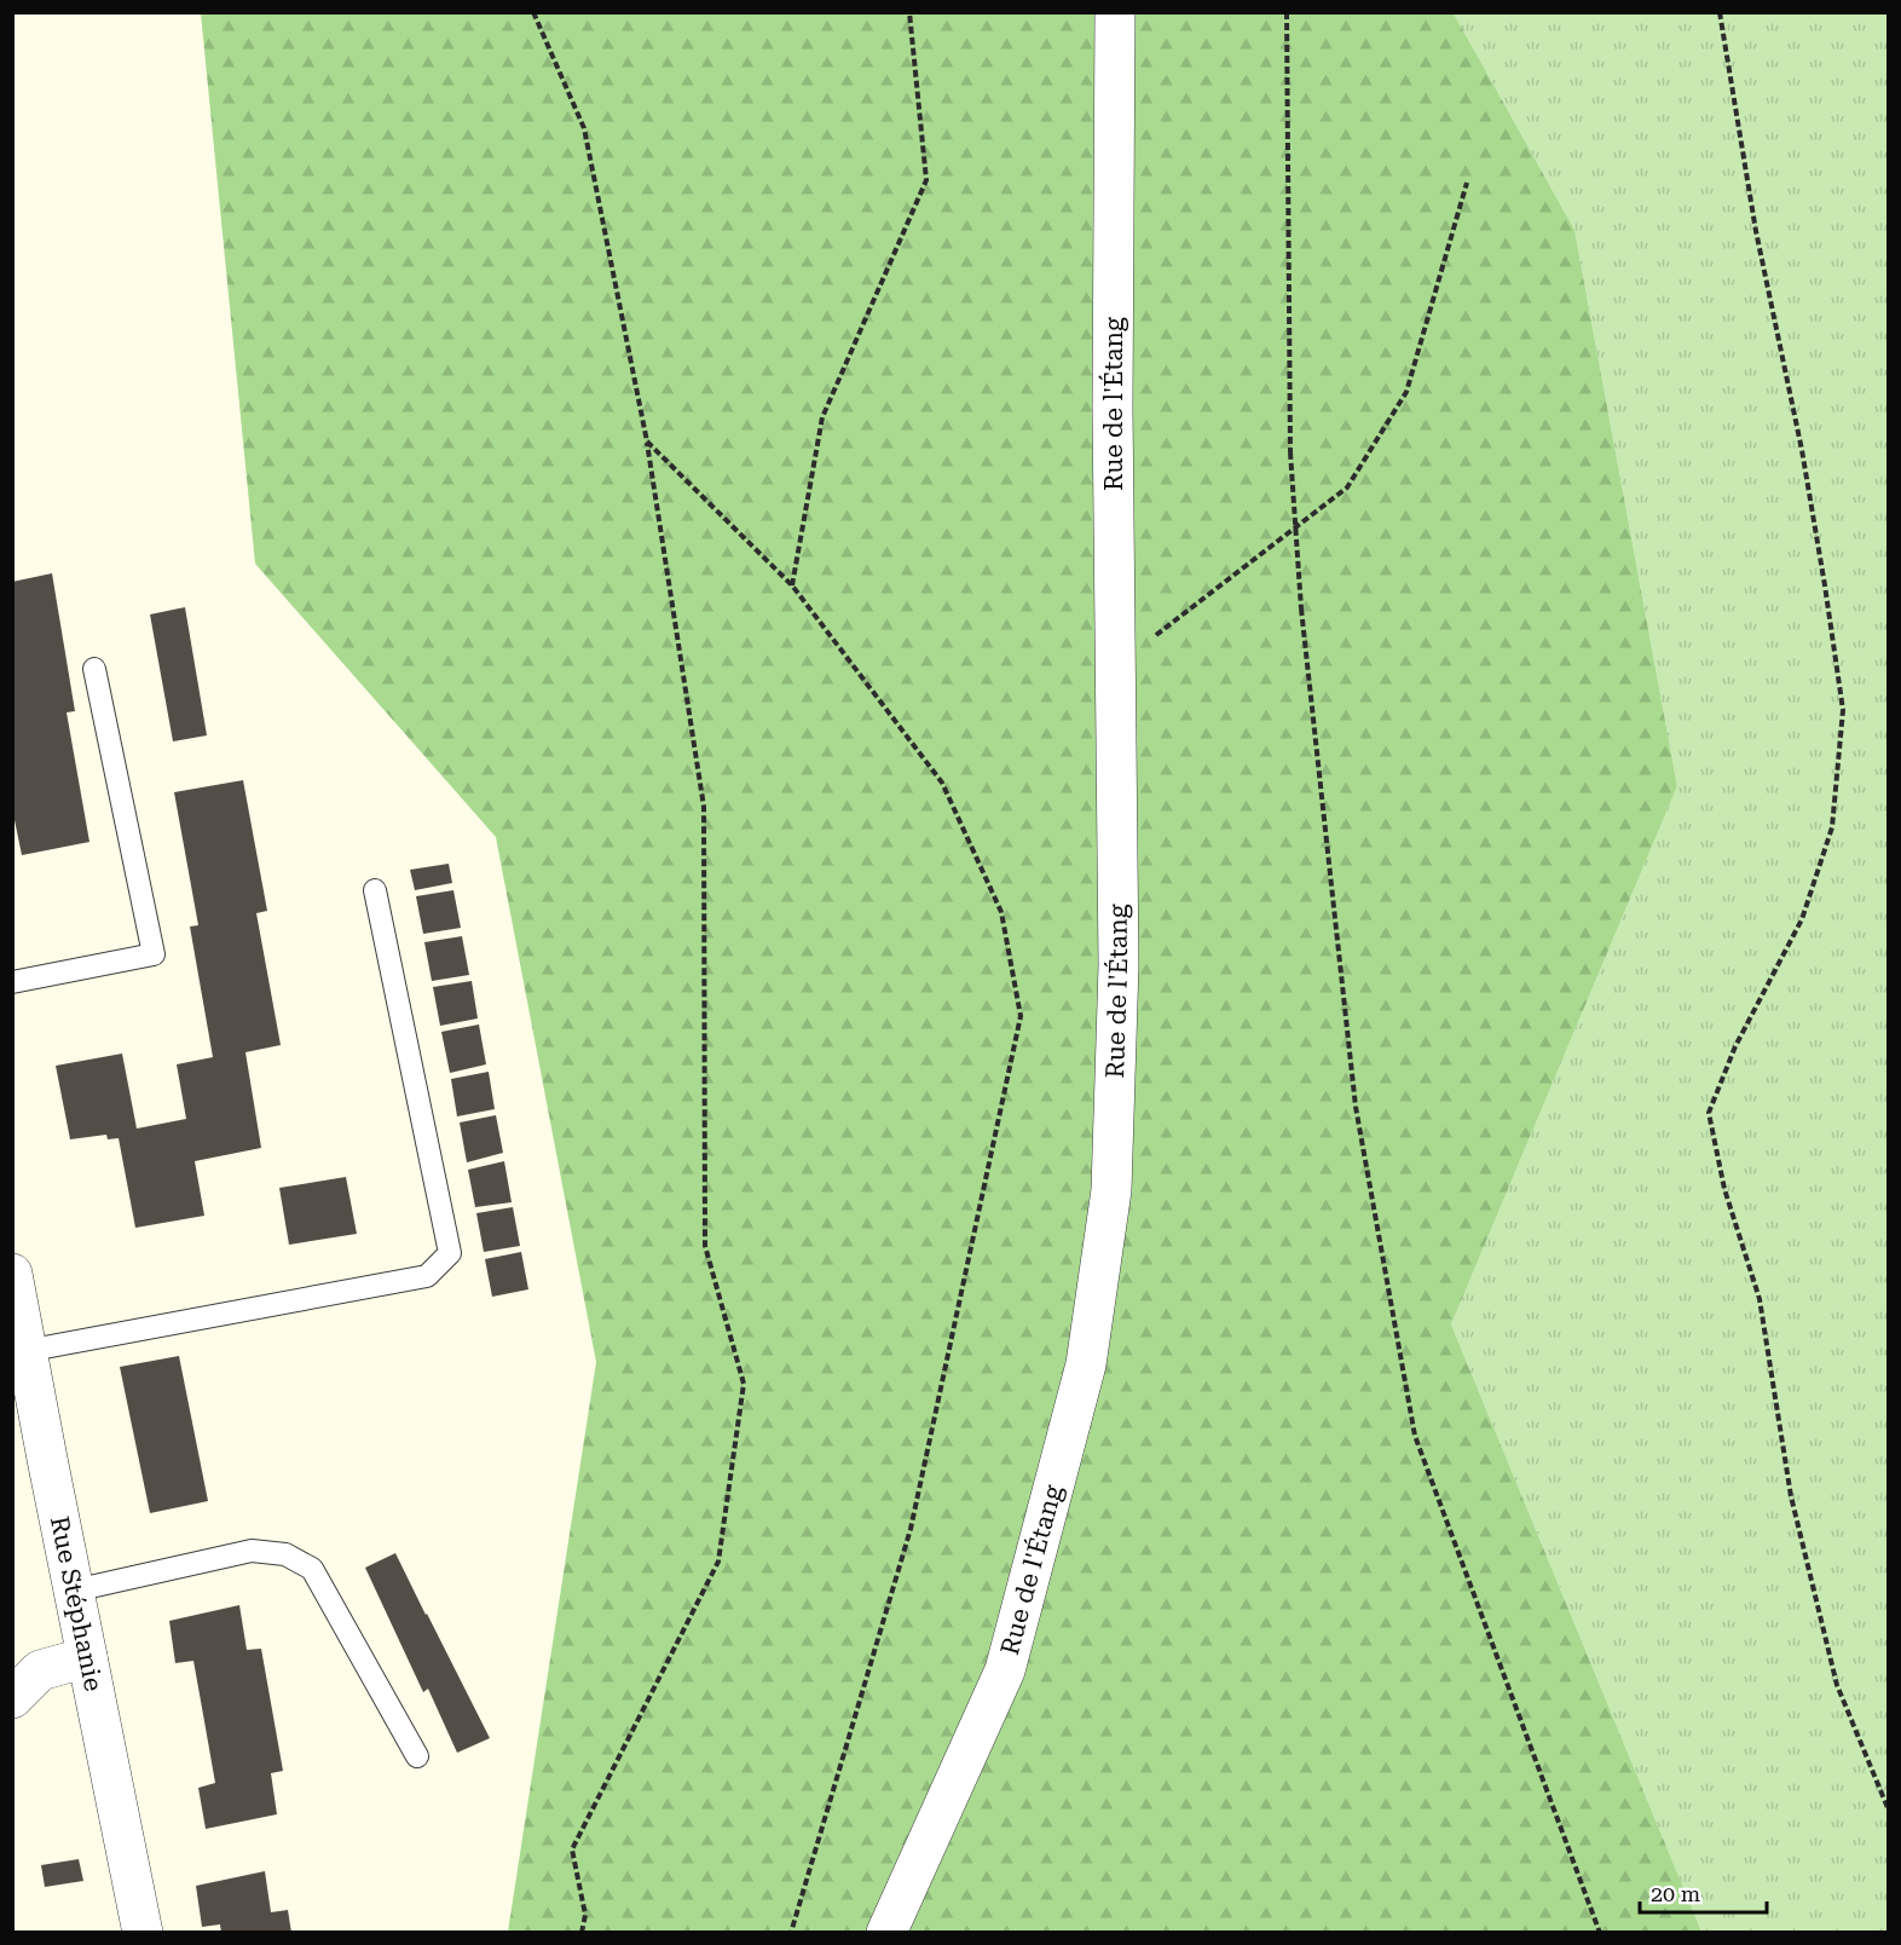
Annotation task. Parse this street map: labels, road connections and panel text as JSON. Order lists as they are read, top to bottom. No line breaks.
{"streets":{"street":["Rue de l'Étang","Rue Stéphanie"]},"scale_bar":"20 m"}
